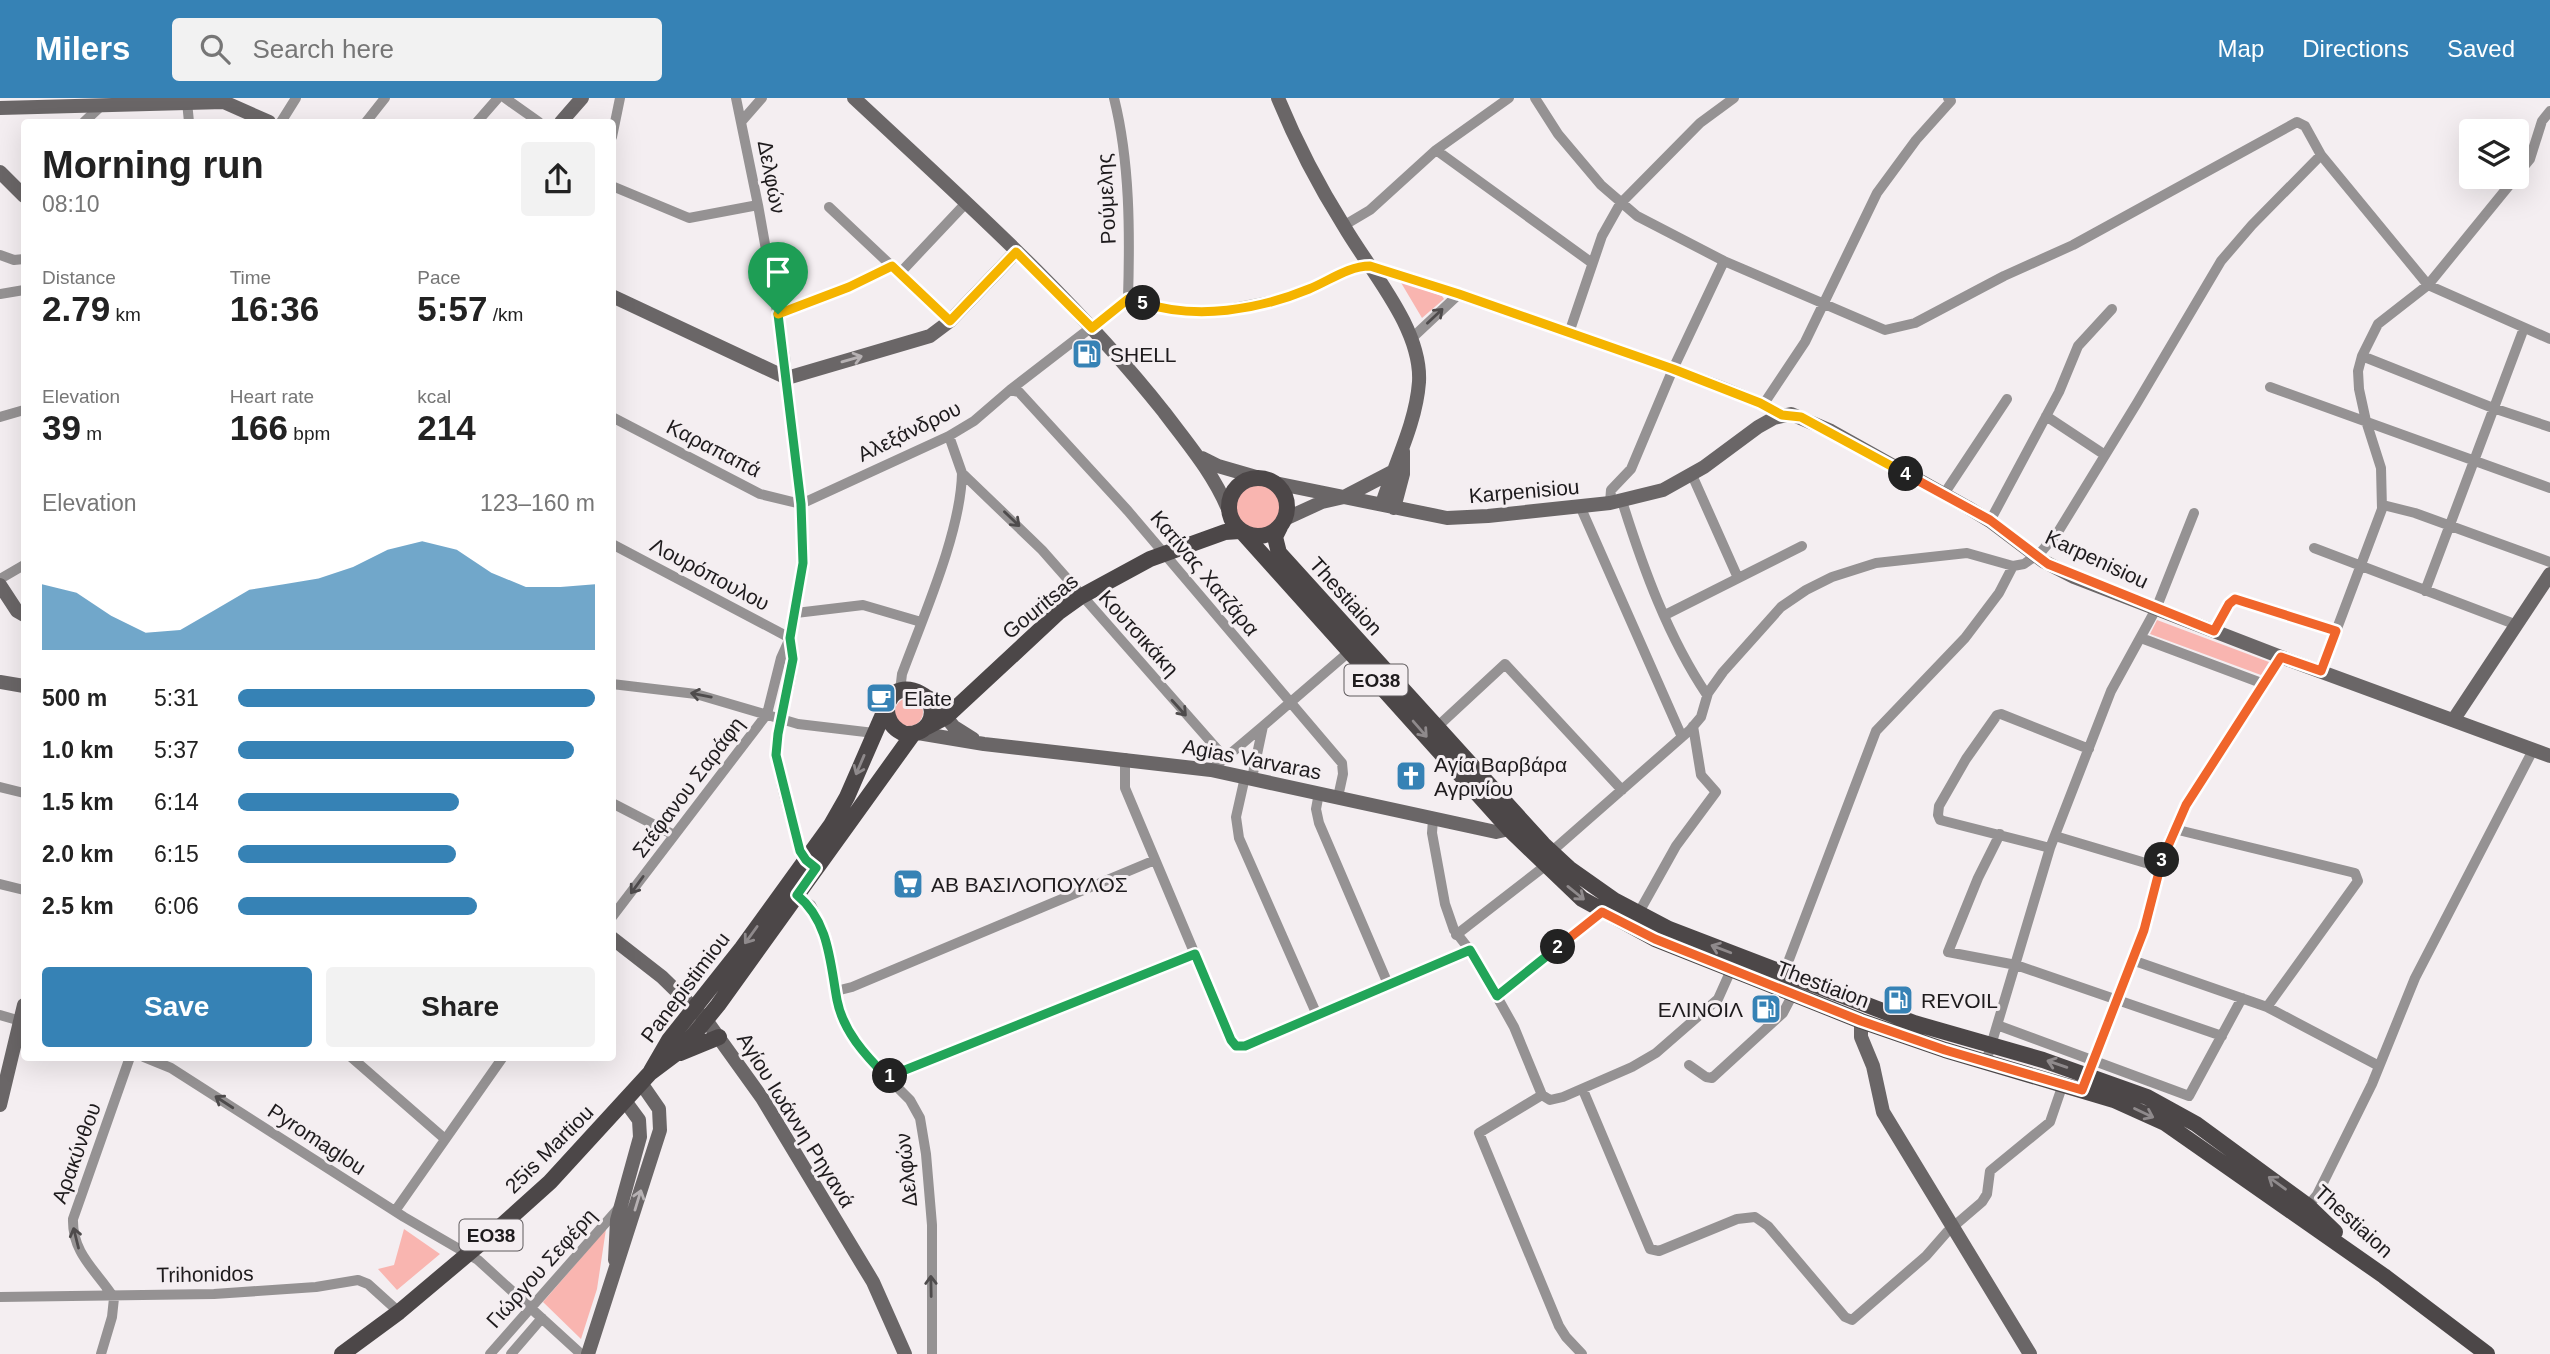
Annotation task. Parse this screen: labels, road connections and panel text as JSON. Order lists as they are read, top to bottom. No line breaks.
{"streets":{"main road":["Thestiaion","Gouritsas","ΕΟ38","Panepistimiou","25is Martiou"],"street":["Δελφών","Ρούμελης","Αλεξάνδρου","Καραπαπά","Karpenisiou","Κατίνας Χατζάρα","Λουρόπουλου","Κουτσικάκη","Agias Varvaras","Στέφανου Σαράφη","Αγίου Ιωάννη Ρηγανά","Pyromaglou","Αρακύνθου","Γιώργου Σεφέρη","Trihonidos"]},"crossings":[["Δελφών","Αλεξάνδρου"],["Δελφών","Καραπαπά"],["Δελφών","Λουρόπουλου"],["Δελφών","Στέφανου Σαράφη"],["Δελφών","Panepistimiou"],["Ρούμελης","Αλεξάνδρου"],["Αλεξάνδρου","Καραπαπά"],["Αλεξάνδρου","Κατίνας Χατζάρα"],["Αλεξάνδρου","Κουτσικάκη"],["Karpenisiou","Thestiaion"],["Karpenisiou","Gouritsas"],["Karpenisiou","ΕΟ38"],["Κατίνας Χατζάρα","Gouritsas"],["Κατίνας Χατζάρα","Agias Varvaras"],["Thestiaion","Gouritsas"],["Thestiaion","ΕΟ38"],["Thestiaion","Agias Varvaras"],["Gouritsas","Κουτσικάκη"],["Gouritsas","ΕΟ38"],["Gouritsas","Agias Varvaras"],["Gouritsas","Panepistimiou"],["Agias Varvaras","Panepistimiou"],["Panepistimiou","Αγίου Ιωάννη Ρηγανά"],["Panepistimiou","25is Martiou"],["Pyromaglou","25is Martiou"],["Pyromaglou","Γιώργου Σεφέρη"],["25is Martiou","Trihonidos"],["Αρακύνθου","Trihonidos"]],"one_way":["Κουτσικάκη","Στέφανου Σαράφη","Pyromaglou","Αρακύνθου"],"places":{"fuel station":["SHELL","REVOIL","ΕΛΙΝΟΙΛ"],"cafe":["Elate"],"church":["Αγία Βαρβάρα Αγρινίου"],"supermarket":["ΑΒ ΒΑΣΙΛΟΠΟΥΛΟΣ"]},"page":{"header":"Milers","search":"Search here","nav":["Map","Directions","Saved"],"heading":["Morning run","08:10"],"stats":[["Distance","2.79 km"],["Time","16:36"],["Pace","5:57 /km"],["Elevation","39 m"],["Heart rate","166 bpm"],["kcal","214"]],"pins":["5","4","3","2","1"],"chart":["Elevation","123–160 m"],"list":[{"name":"500 m","note":"5:31"},{"name":"1.0 km","note":"5:37"},{"name":"1.5 km","note":"6:14"},{"name":"2.0 km","note":"6:15"},{"name":"2.5 km","note":"6:06"}],"buttons":["Save","Share"]}}
